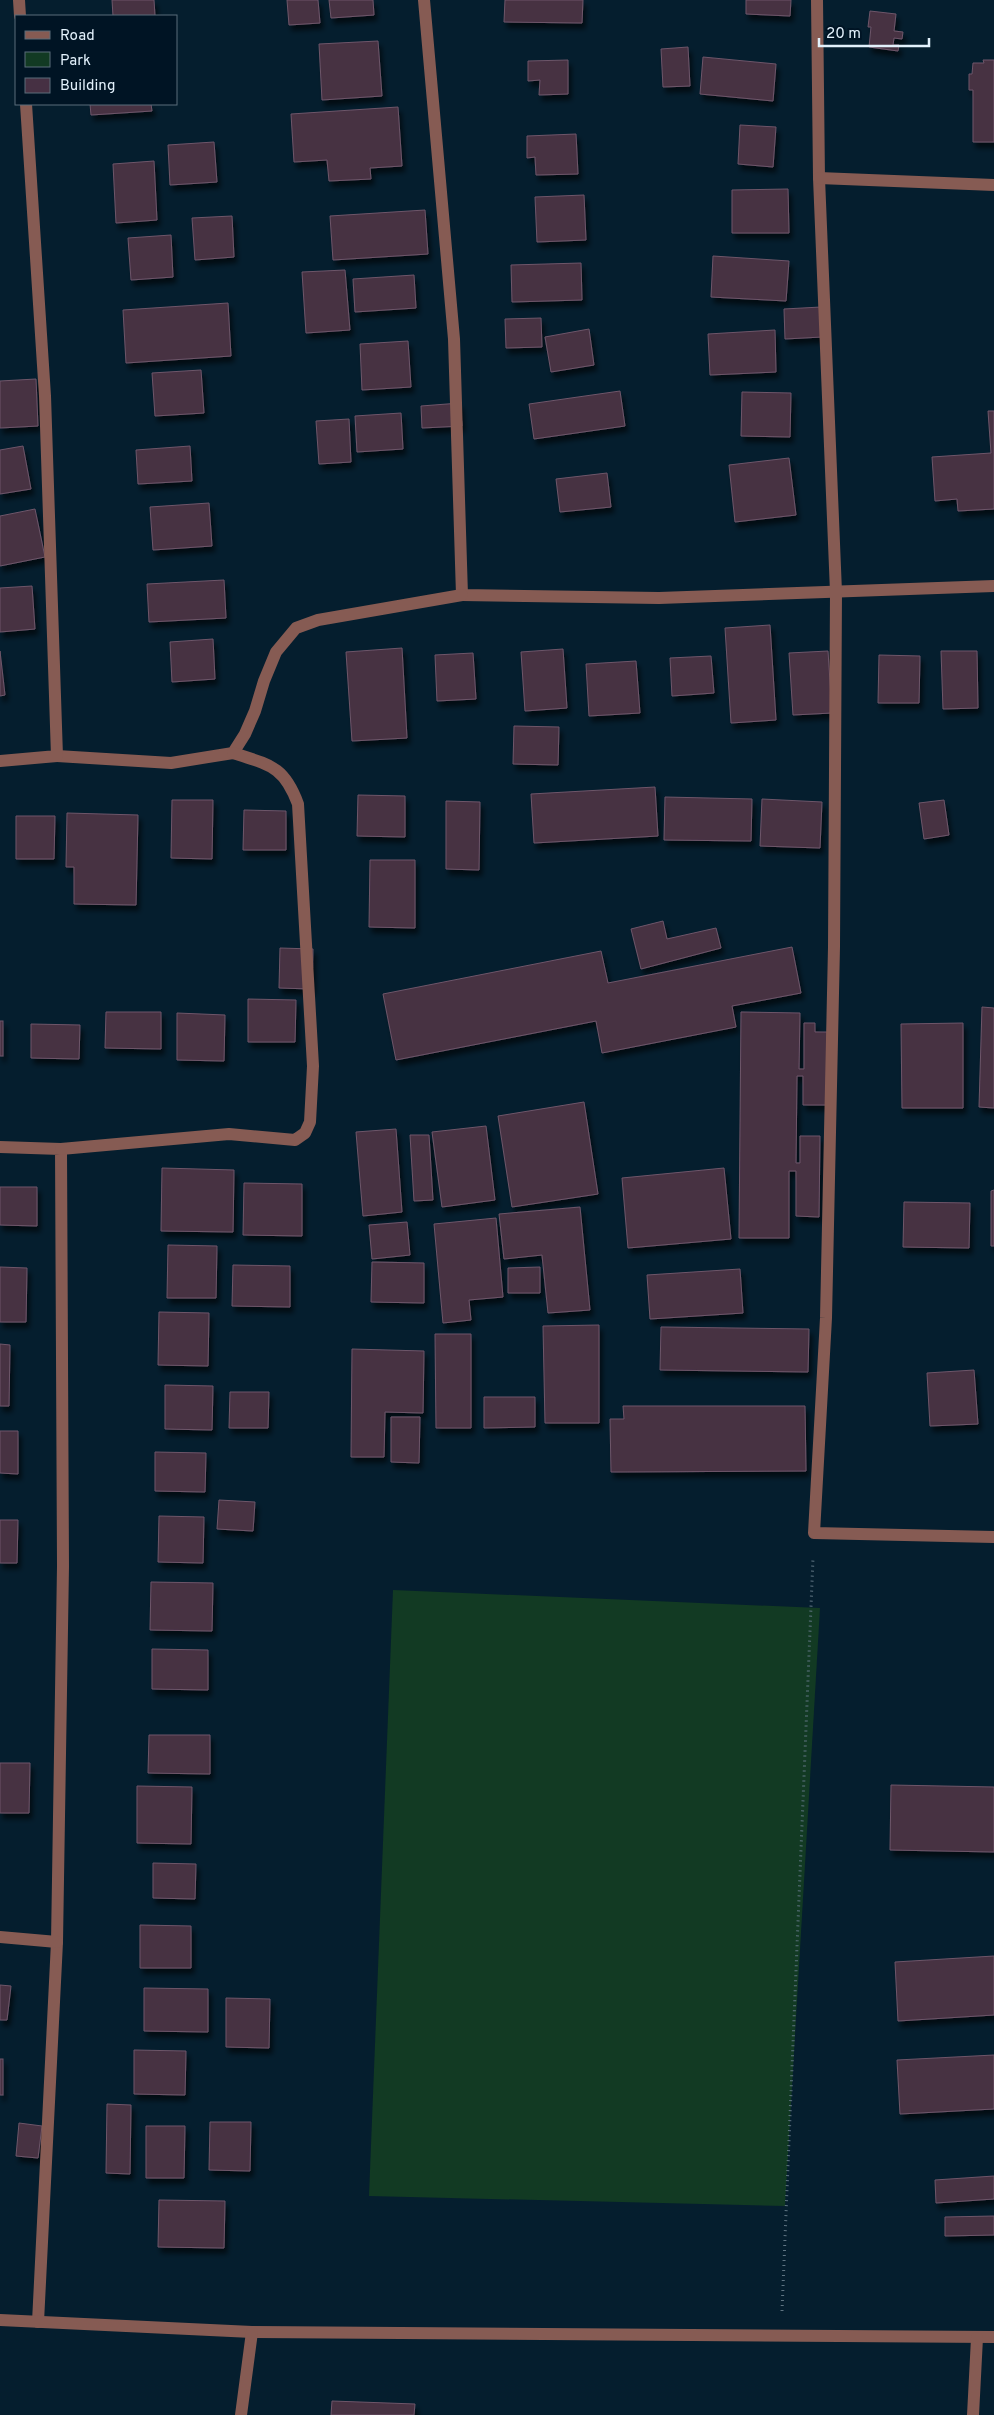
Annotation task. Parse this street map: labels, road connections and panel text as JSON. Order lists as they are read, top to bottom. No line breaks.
{"legend":["Road","Park","Building"],"scale_bar":"20 m"}
